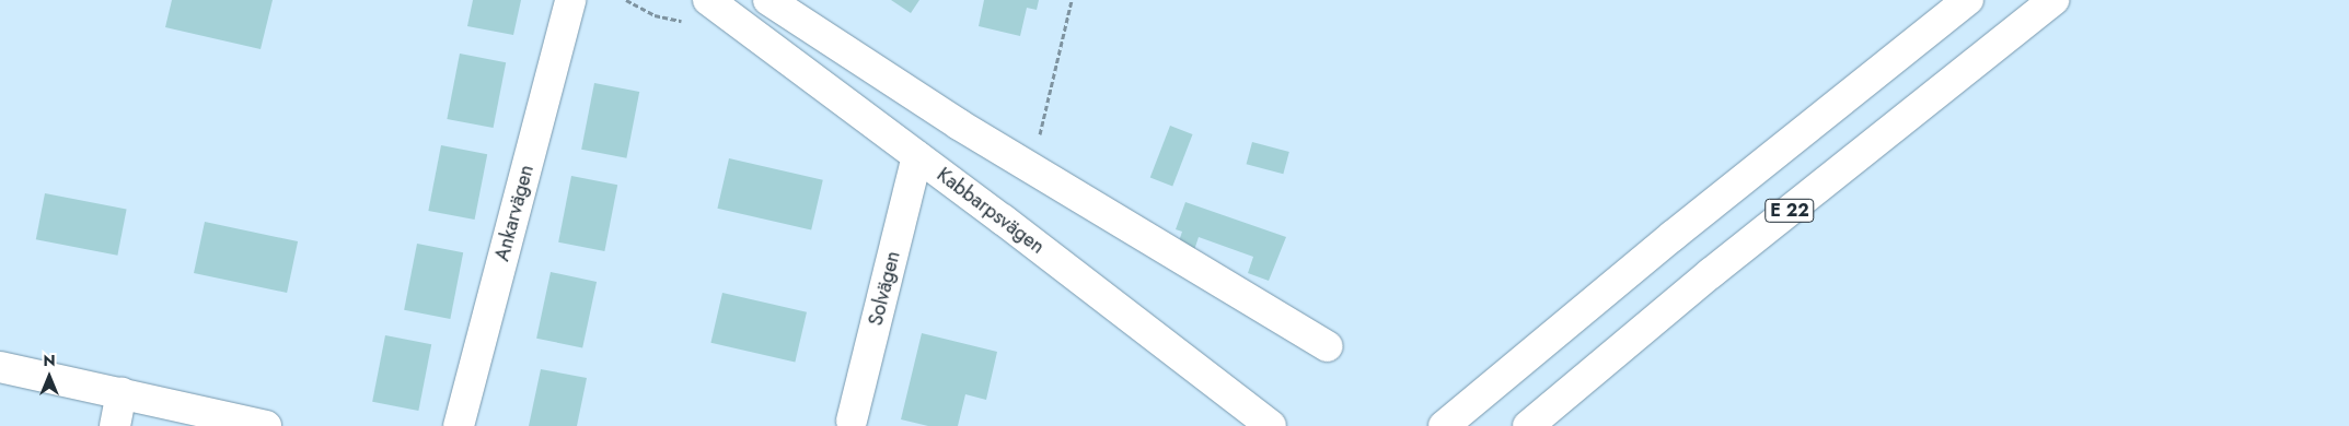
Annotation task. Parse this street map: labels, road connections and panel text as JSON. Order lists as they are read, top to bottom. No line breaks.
{"streets":{"main road":["Kabbarpsvägen","E 22","Ankarvägen","Solvägen"]},"crossings":[["Kabbarpsvägen","Solvägen"]],"north":"top"}
